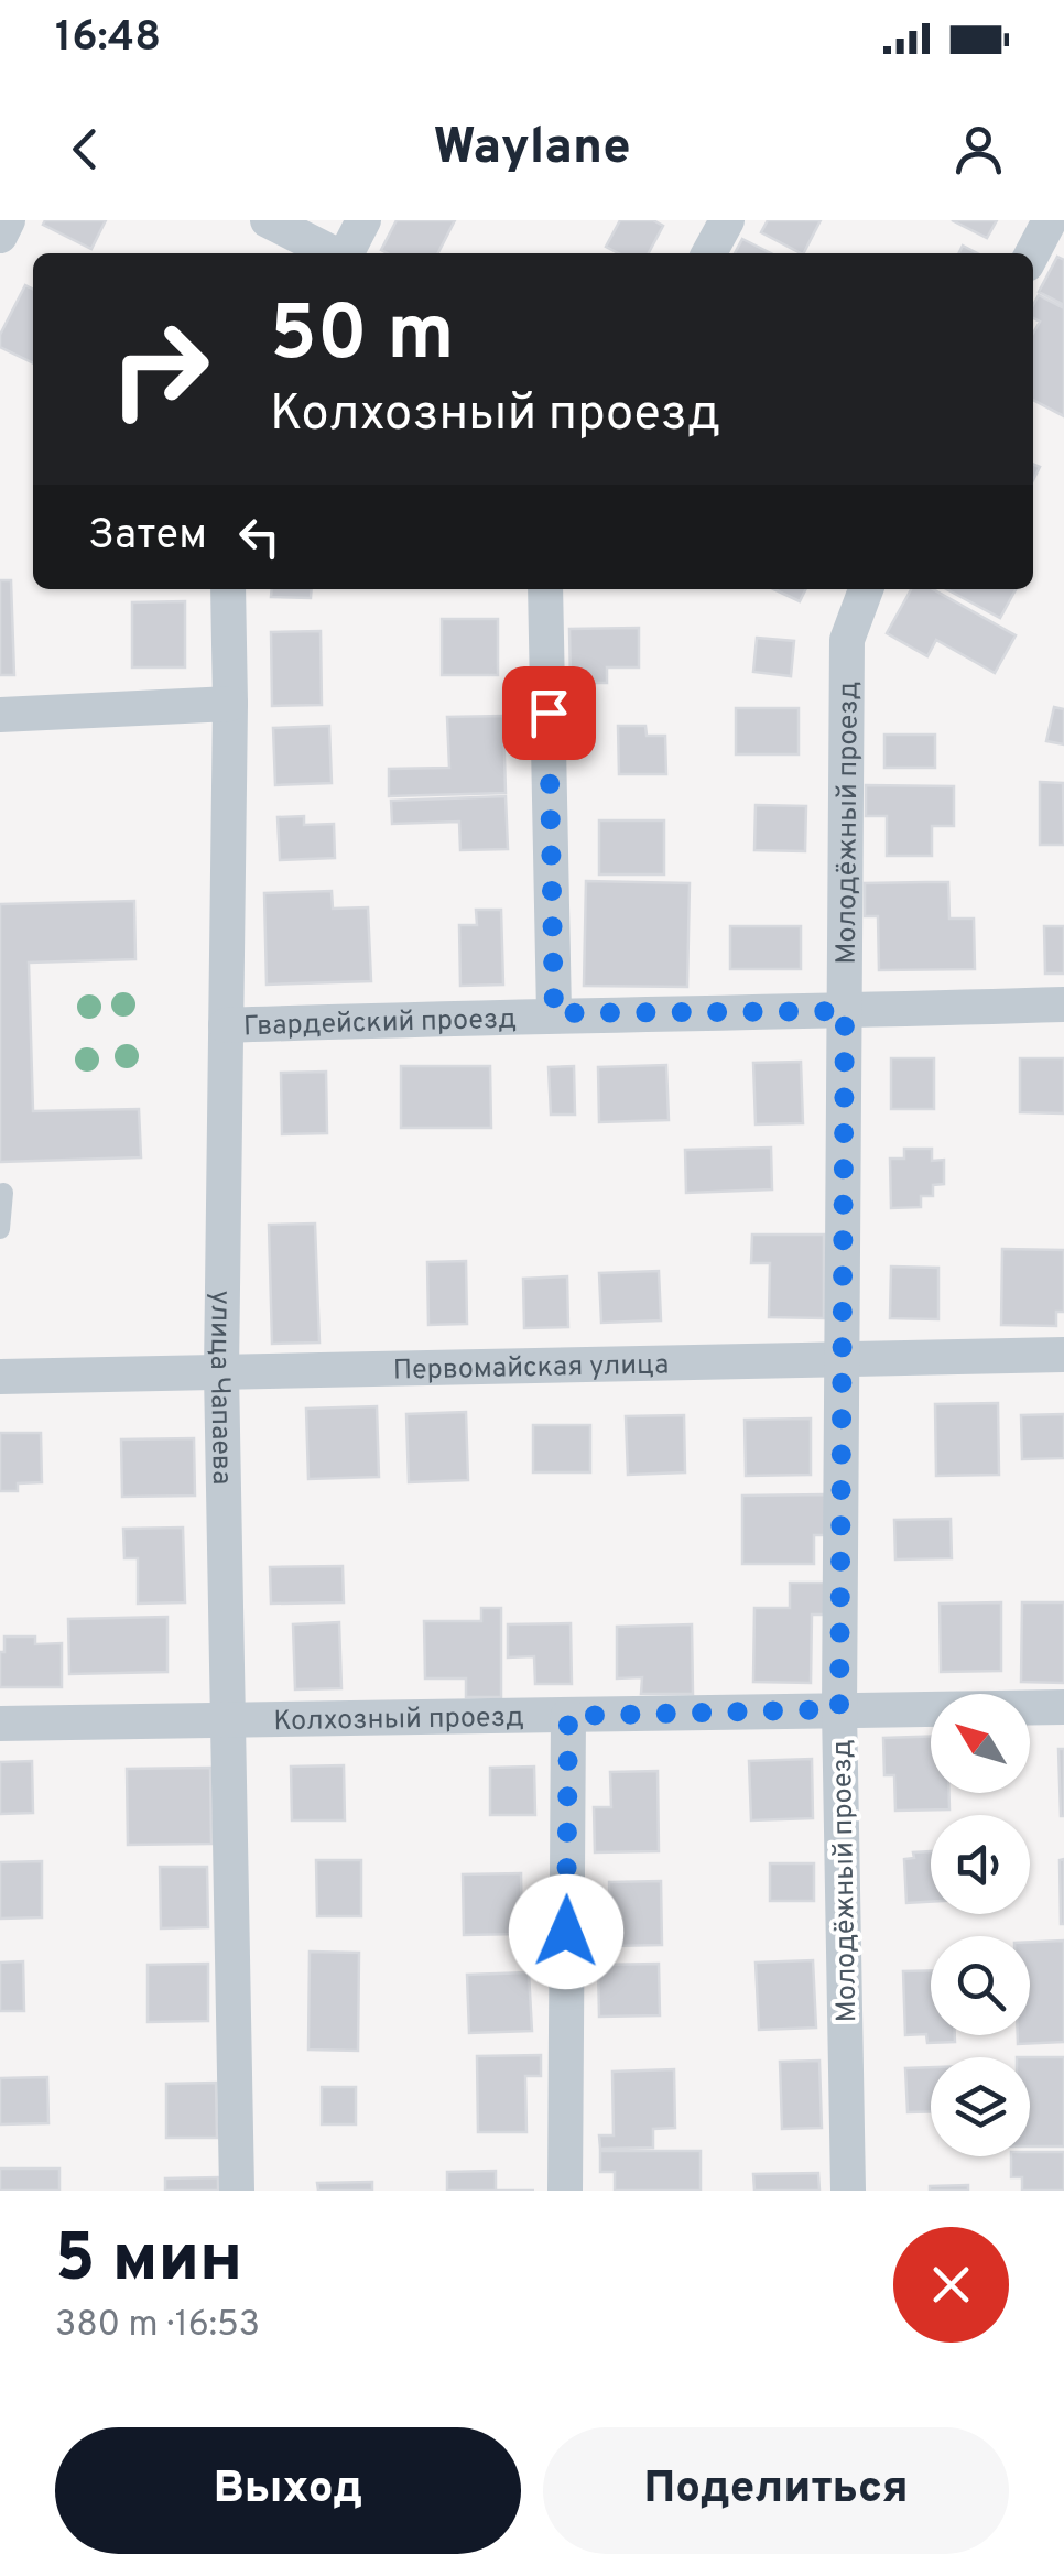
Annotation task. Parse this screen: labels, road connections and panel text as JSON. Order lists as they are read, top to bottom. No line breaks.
{"streets":{"street":["Молодёжный проезд","Гвардейский проезд","Первомайская улица","улица Чапаева","Колхозный проезд"]},"crossings":[["Молодёжный проезд","Гвардейский проезд"],["Молодёжный проезд","Первомайская улица"],["Молодёжный проезд","Колхозный проезд"],["Гвардейский проезд","улица Чапаева"],["Первомайская улица","улица Чапаева"],["улица Чапаева","Колхозный проезд"]],"north":"top left","page":{"status":"16:48","header":"Waylane","turn":["50 m","Колхозный проезд"],"then":"Затем","heading":["5 мин","380 m · 16:53"],"buttons":["Выход","Поделиться"]}}
